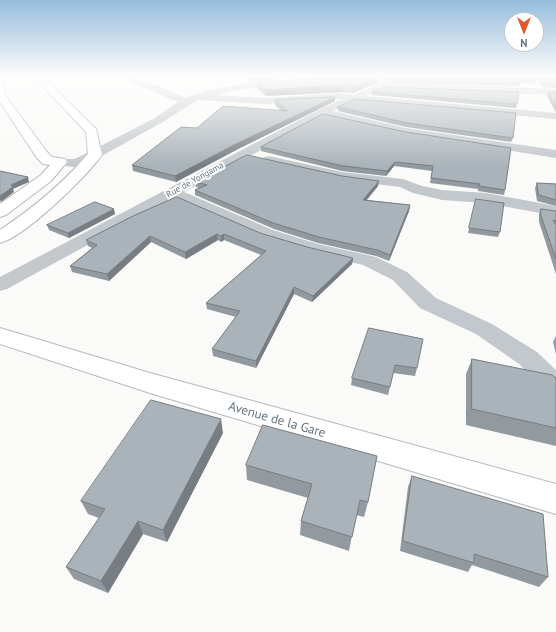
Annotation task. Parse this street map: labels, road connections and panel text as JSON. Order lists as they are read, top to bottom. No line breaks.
{"streets":{"main road":["Avenue de la Gare"],"street":["Rue de Yongama"]},"north":"bottom"}
